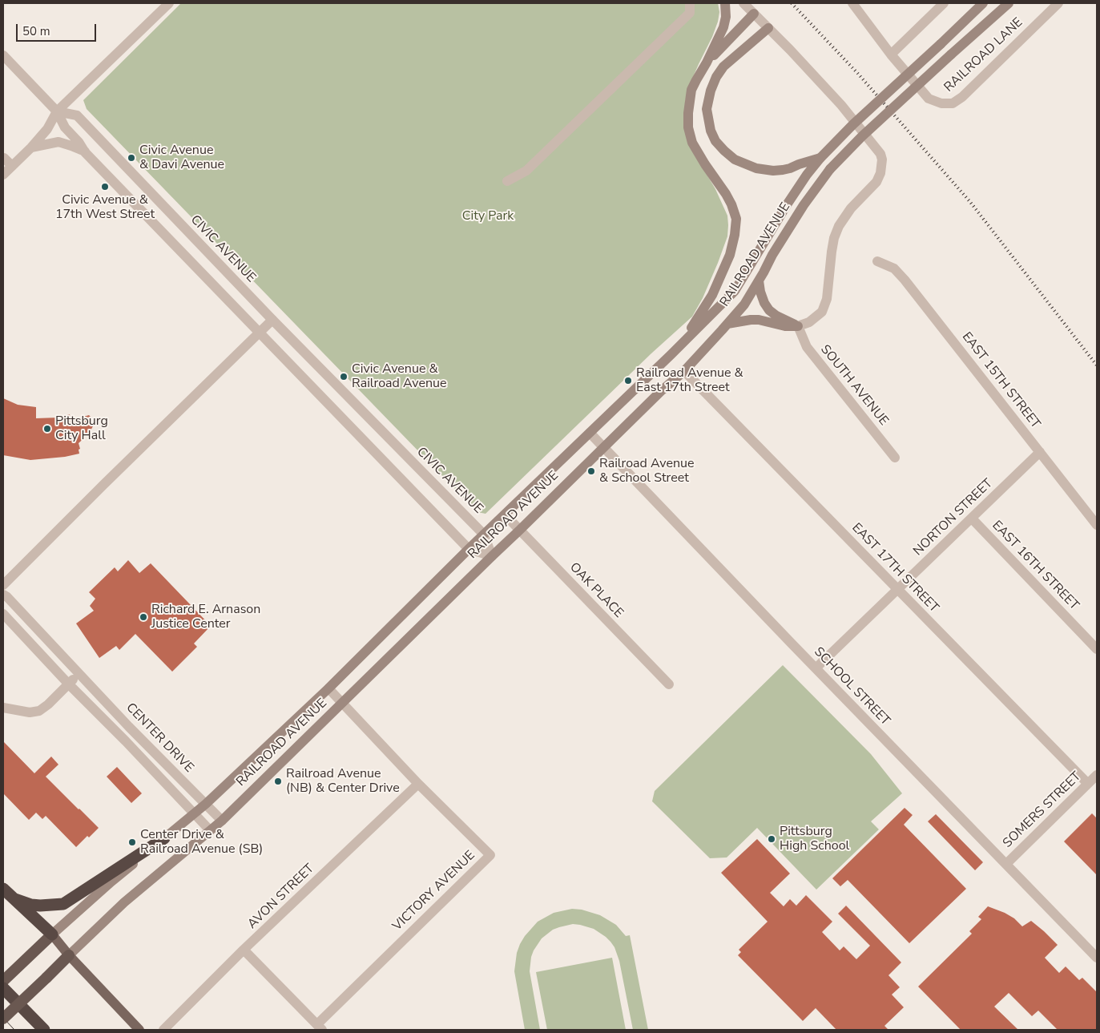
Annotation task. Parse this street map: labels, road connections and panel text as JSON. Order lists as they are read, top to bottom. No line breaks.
{"streets":{"highway":["RAILROAD AVENUE"],"street":["RAILROAD LANE","CIVIC AVENUE","EAST 15TH STREET","SOUTH AVENUE","NORTON STREET","EAST 16TH STREET","EAST 17TH STREET","OAK PLACE","SCHOOL STREET","CENTER DRIVE","SOMERS STREET","VICTORY AVENUE","AVON STREET"]},"crossings":[["CIVIC AVENUE","RAILROAD AVENUE"],["RAILROAD AVENUE","EAST 17TH STREET"],["RAILROAD AVENUE","OAK PLACE"],["RAILROAD AVENUE","SCHOOL STREET"],["RAILROAD AVENUE","CENTER DRIVE"],["RAILROAD AVENUE","VICTORY AVENUE"],["EAST 15TH STREET","NORTON STREET"],["NORTON STREET","EAST 16TH STREET"],["NORTON STREET","EAST 17TH STREET"],["NORTON STREET","SCHOOL STREET"],["EAST 17TH STREET","SOMERS STREET"],["SCHOOL STREET","SOMERS STREET"],["VICTORY AVENUE","AVON STREET"]],"parks":["City Park"],"places":["Civic Avenue & Davi Avenue","Civic Avenue & 17th West Street","Civic Avenue & Railroad Avenue","Railroad Avenue & East 17th Street","Pittsburg City Hall","Railroad Avenue & School Street","Richard E. Arnason Justice Center","Railroad Avenue (NB) & Center Drive","Pittsburg High School","Center Drive & Railroad Avenue (SB)"],"scale_bar":"50 m"}
